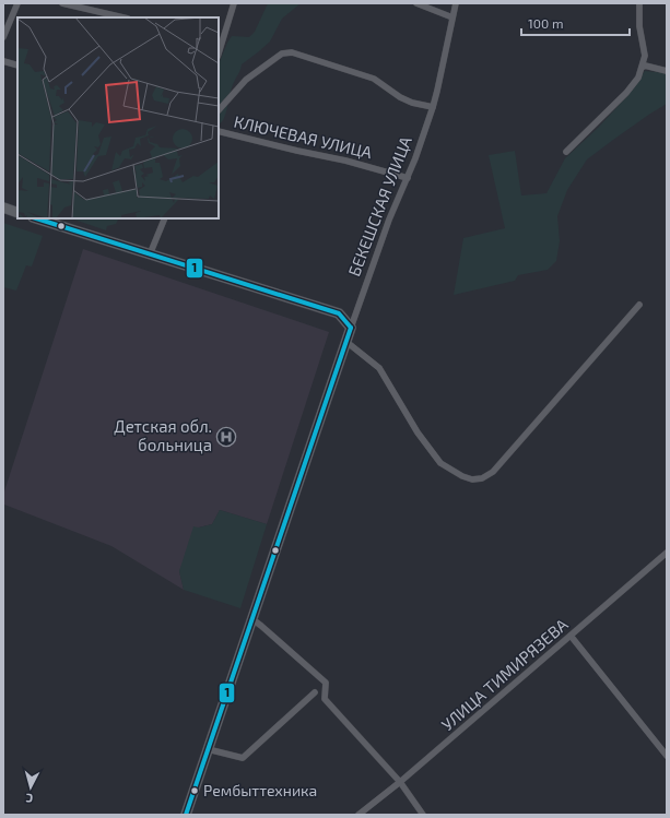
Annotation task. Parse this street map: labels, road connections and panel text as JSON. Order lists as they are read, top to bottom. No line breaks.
{"streets":{"main road":["БЕКЕШСКАЯ УЛИЦА"],"street":["КЛЮЧЕВАЯ УЛИЦА","УЛИЦА ТИМИРЯЗЕВА"]},"crossings":[["КЛЮЧЕВАЯ УЛИЦА","БЕКЕШСКАЯ УЛИЦА"]],"places":{"hospital":["Детская обл. больница"],"other":["Рембыттехника"]},"lines":["transit line 1"],"scale_bar":"100 m","north":"bottom"}
